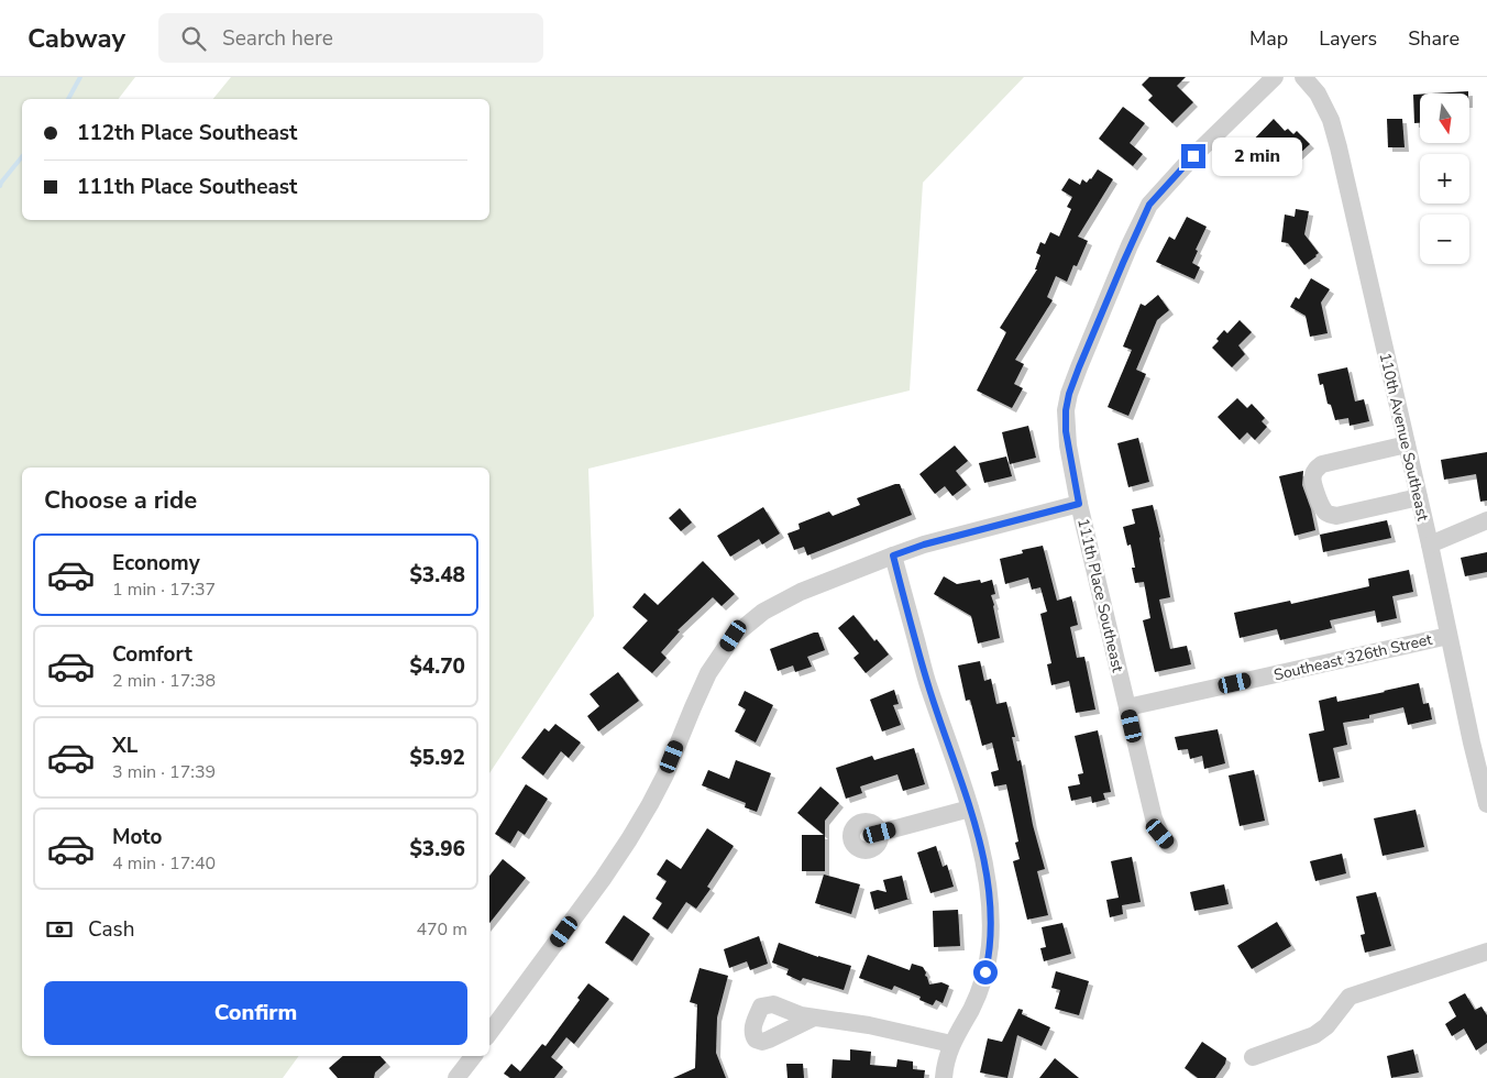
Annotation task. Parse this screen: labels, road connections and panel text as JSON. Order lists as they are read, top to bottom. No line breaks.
{"streets":{"street":["110th Avenue Southeast","111th Place Southeast","Southeast 326th Street"]},"crossings":[["110th Avenue Southeast","Southeast 326th Street"],["111th Place Southeast","Southeast 326th Street"]],"north":"bottom","page":{"header":"Cabway","search":"Search here","nav":["Map","Layers","Share"],"map_buttons":["+","−"],"banner":["112th Place Southeast","111th Place Southeast"],"bubble":"2 min","heading":"Choose a ride","list":[{"name":"Economy","note":"1 min · 17:37","value":"$3.48"},{"name":"Comfort","note":"2 min · 17:38","value":"$4.70"},{"name":"XL","note":"3 min · 17:39","value":"$5.92"},{"name":"Moto","note":"4 min · 17:40","value":"$3.96"}],"pay":["Cash","470 m"],"buttons":"Confirm"}}
